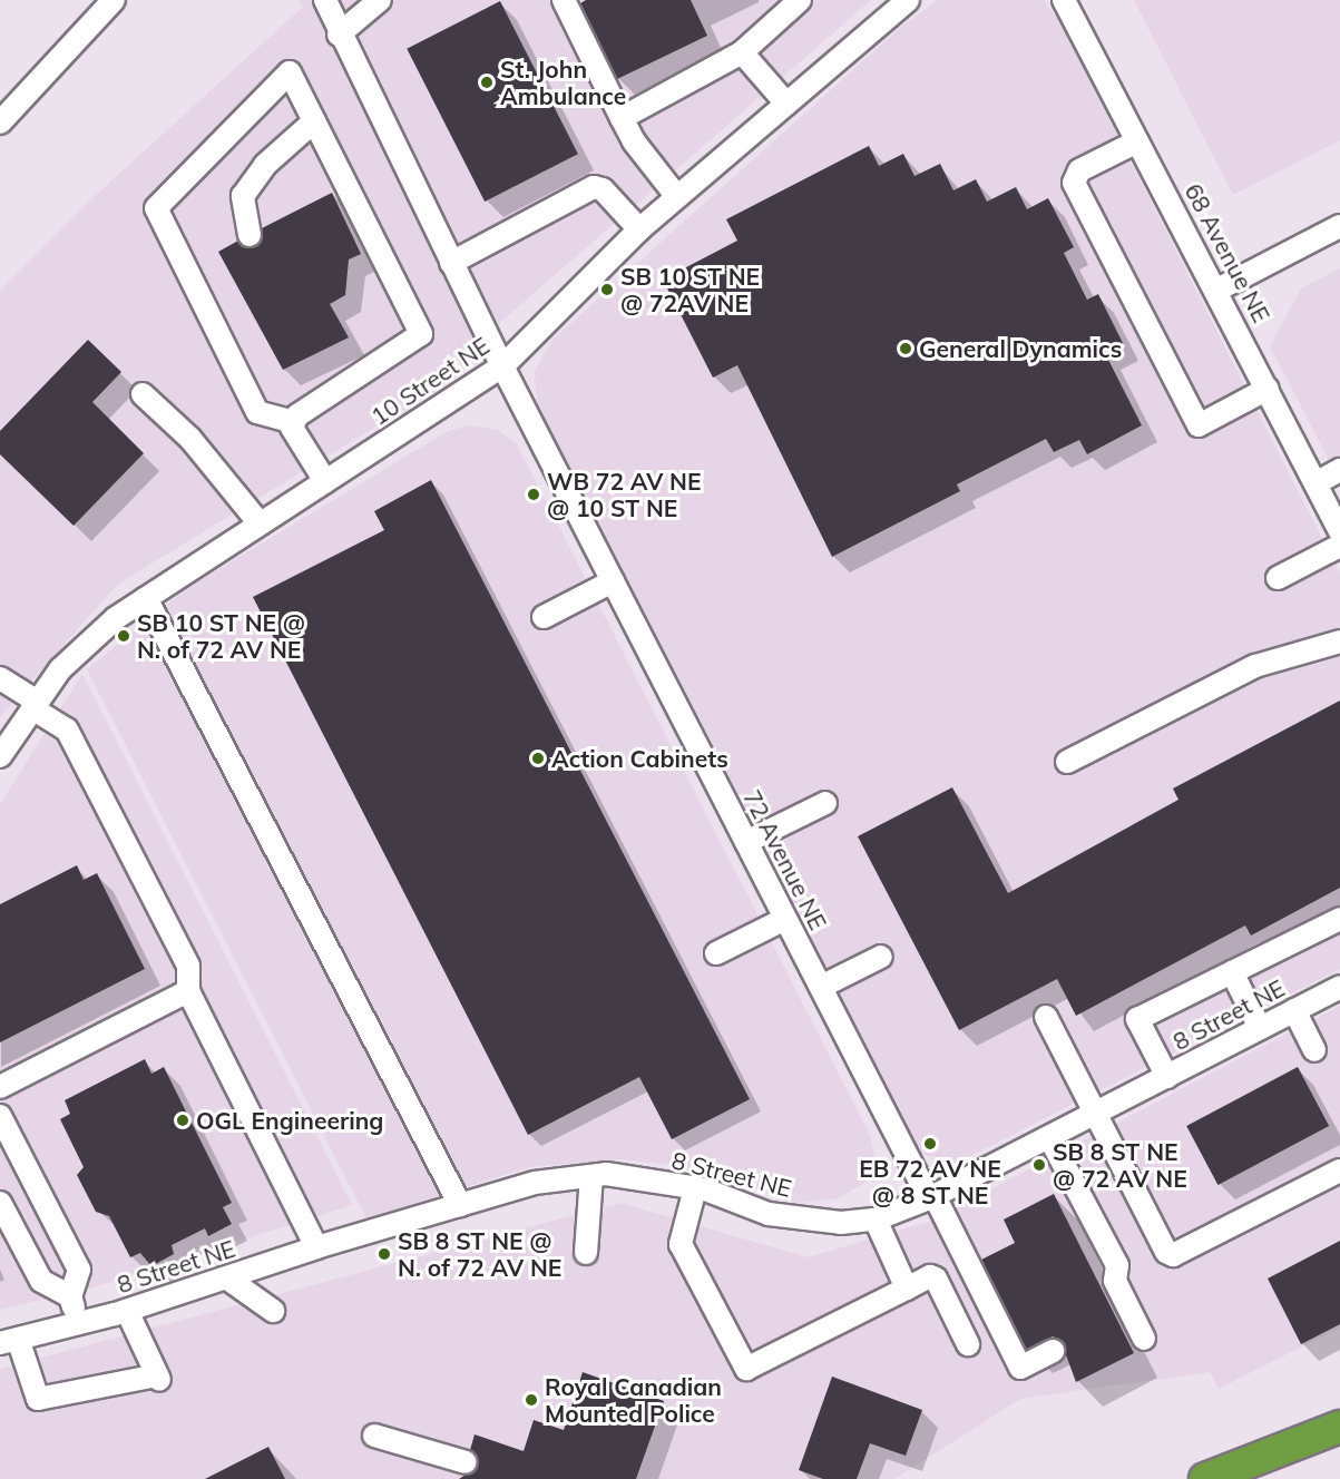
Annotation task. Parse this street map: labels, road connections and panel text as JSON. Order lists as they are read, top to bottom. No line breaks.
{"streets":{"street":["68 Avenue NE","10 Street NE","72 Avenue NE","8 Street NE"]},"crossings":[["10 Street NE","72 Avenue NE"],["72 Avenue NE","8 Street NE"]],"places":["St. John Ambulance","SB 10 ST NE @ 72AV NE","General Dynamics","WB 72 AV NE @ 10 ST NE","SB 10 ST NE @ N. of 72 AV NE","Action Cabinets","OGL Engineering","EB 72 AV NE @ 8 ST NE","SB 8 ST NE @ 72 AV NE","SB 8 ST NE @ N. of 72 AV NE","Royal Canadian Mounted Police"]}
